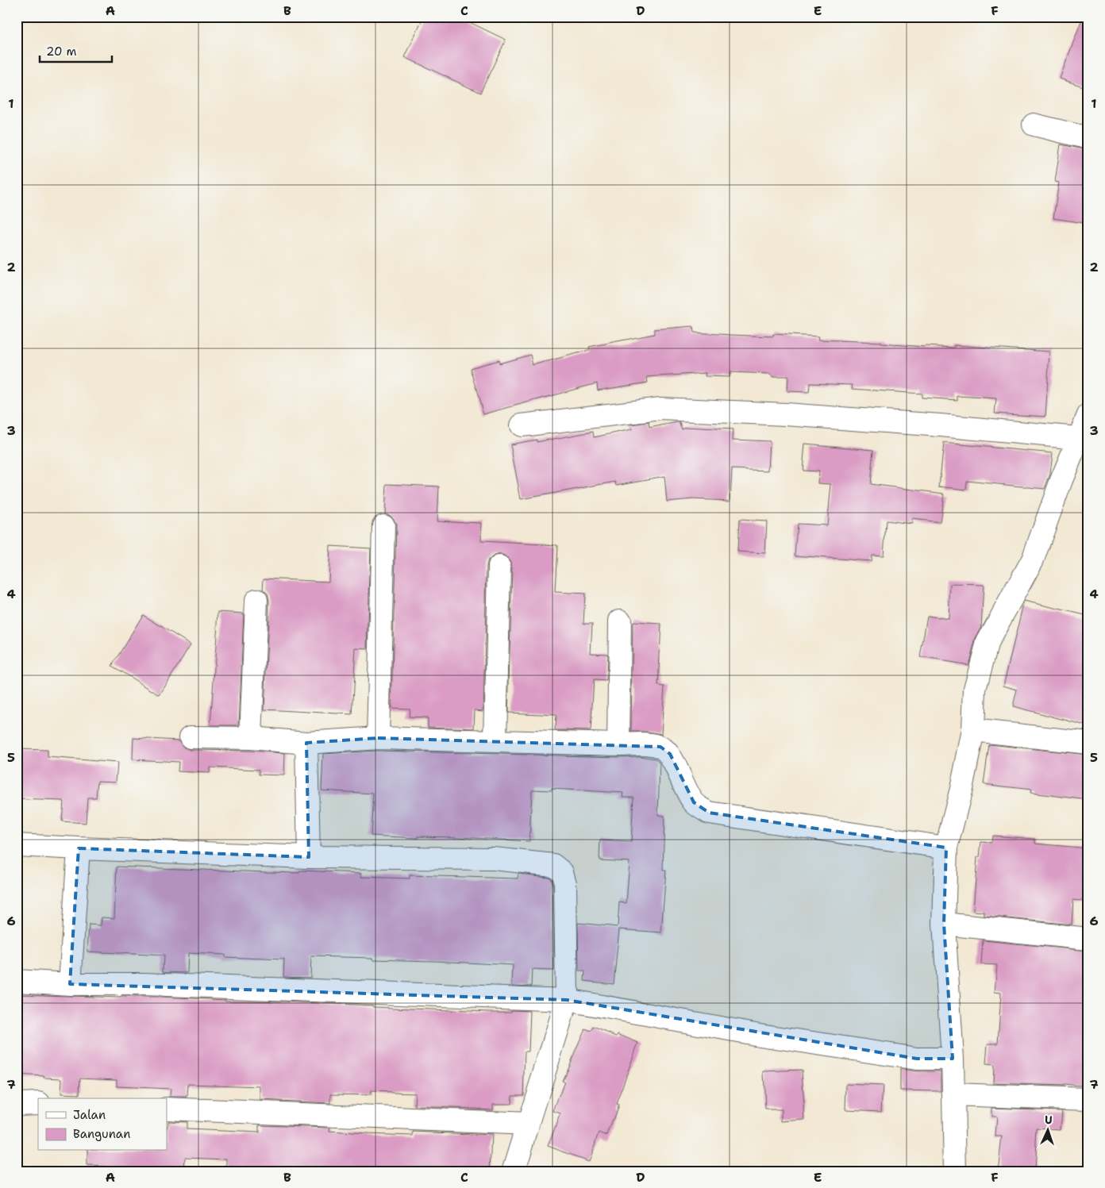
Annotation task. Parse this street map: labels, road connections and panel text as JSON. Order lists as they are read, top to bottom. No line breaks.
{"legend":["Jalan","Bangunan"],"scale_bar":"20 m","north":"top","grid":{"columns":["A","B","C","D","E","F"],"rows":["1","2","3","4","5","6","7"]}}
